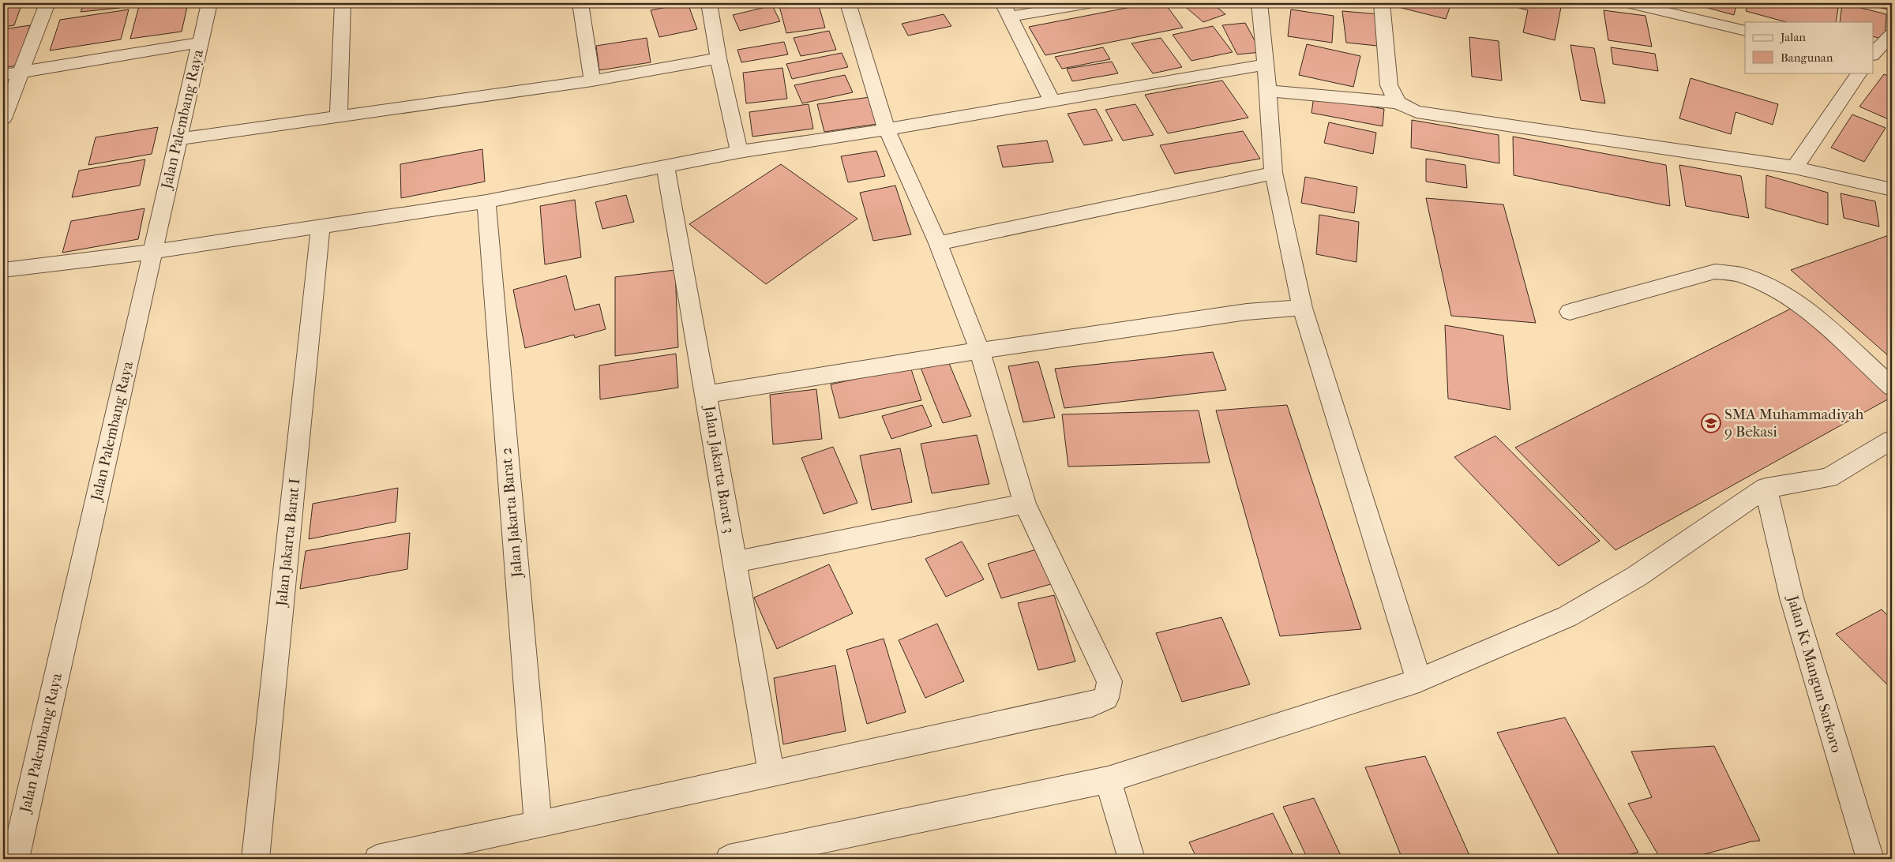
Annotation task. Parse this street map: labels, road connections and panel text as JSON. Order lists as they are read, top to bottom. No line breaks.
{"streets":{"street":["Jalan Palembang Raya","Jalan Jakarta Barat 3","Jalan Jakarta Barat 2","Jalan Jakarta Barat I","Jalan Kt Mangun Sarkoro"]},"places":{"school or university":["SMA Muhammadiyah 9 Bekasi"]},"legend":["Jalan","Bangunan"]}
